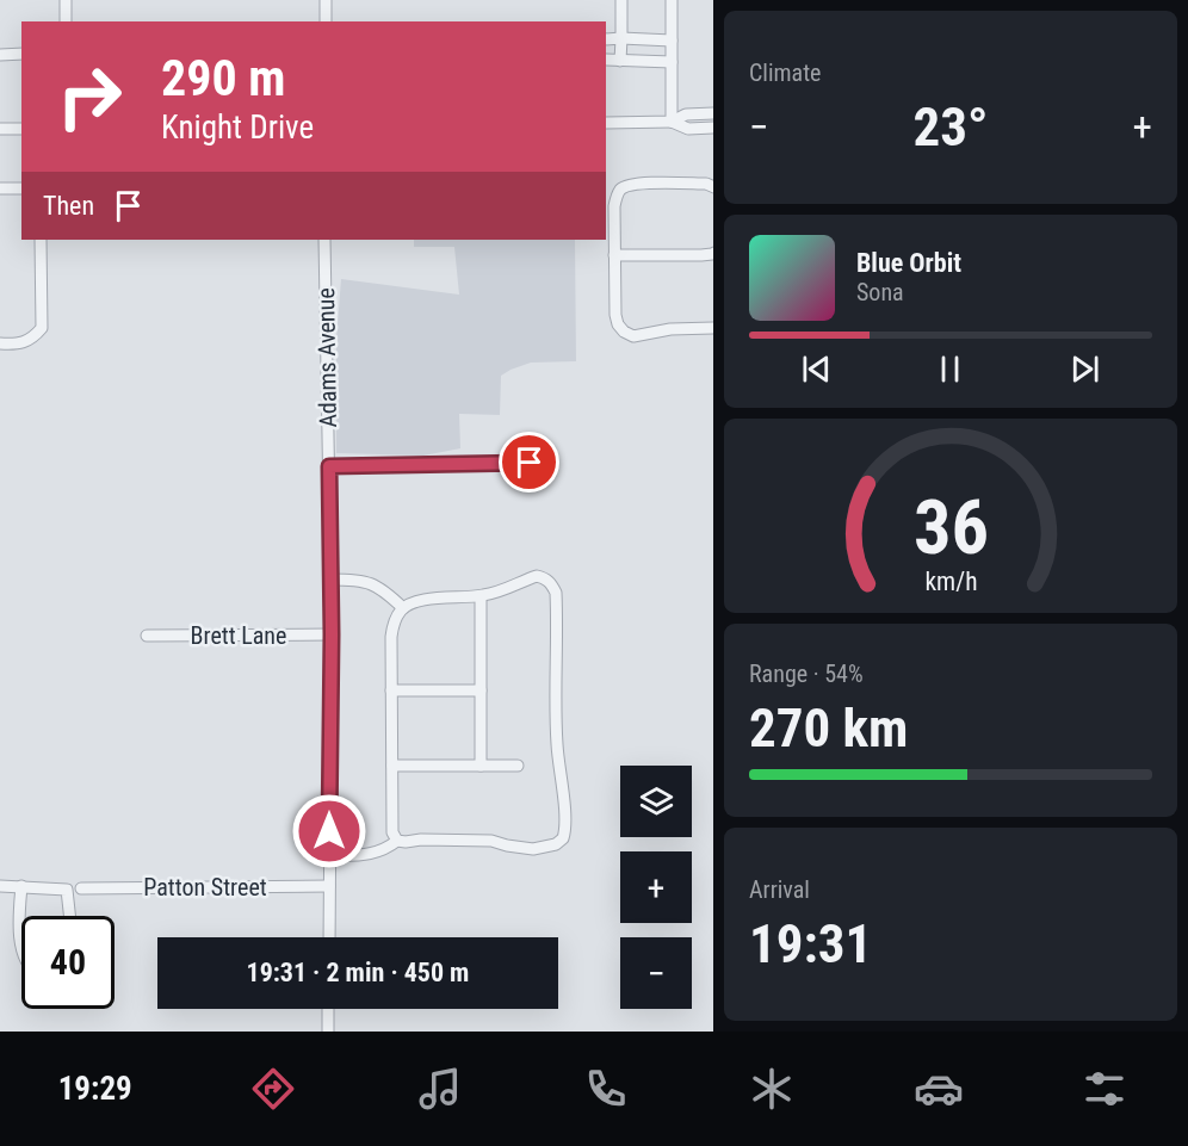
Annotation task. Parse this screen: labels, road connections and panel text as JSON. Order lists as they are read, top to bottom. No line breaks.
{"streets":{"street":["Adams Avenue","Brett Lane","Patton Street"]},"crossings":[["Adams Avenue","Brett Lane"],["Adams Avenue","Patton Street"]],"page":{"tile":["Climate",["Range · 54%","270 km"],["Arrival","19:31"]],"turn":["290 m","Knight Drive"],"heat":["−","23°","+"],"then":"Then","song":["Blue Orbit","Sona"],"map_buttons":["+","−"],"limit":"40","trip":"19:31 · 2 min · 450 m","tabs":"19:29","gauge":["36","km/h"]}}
